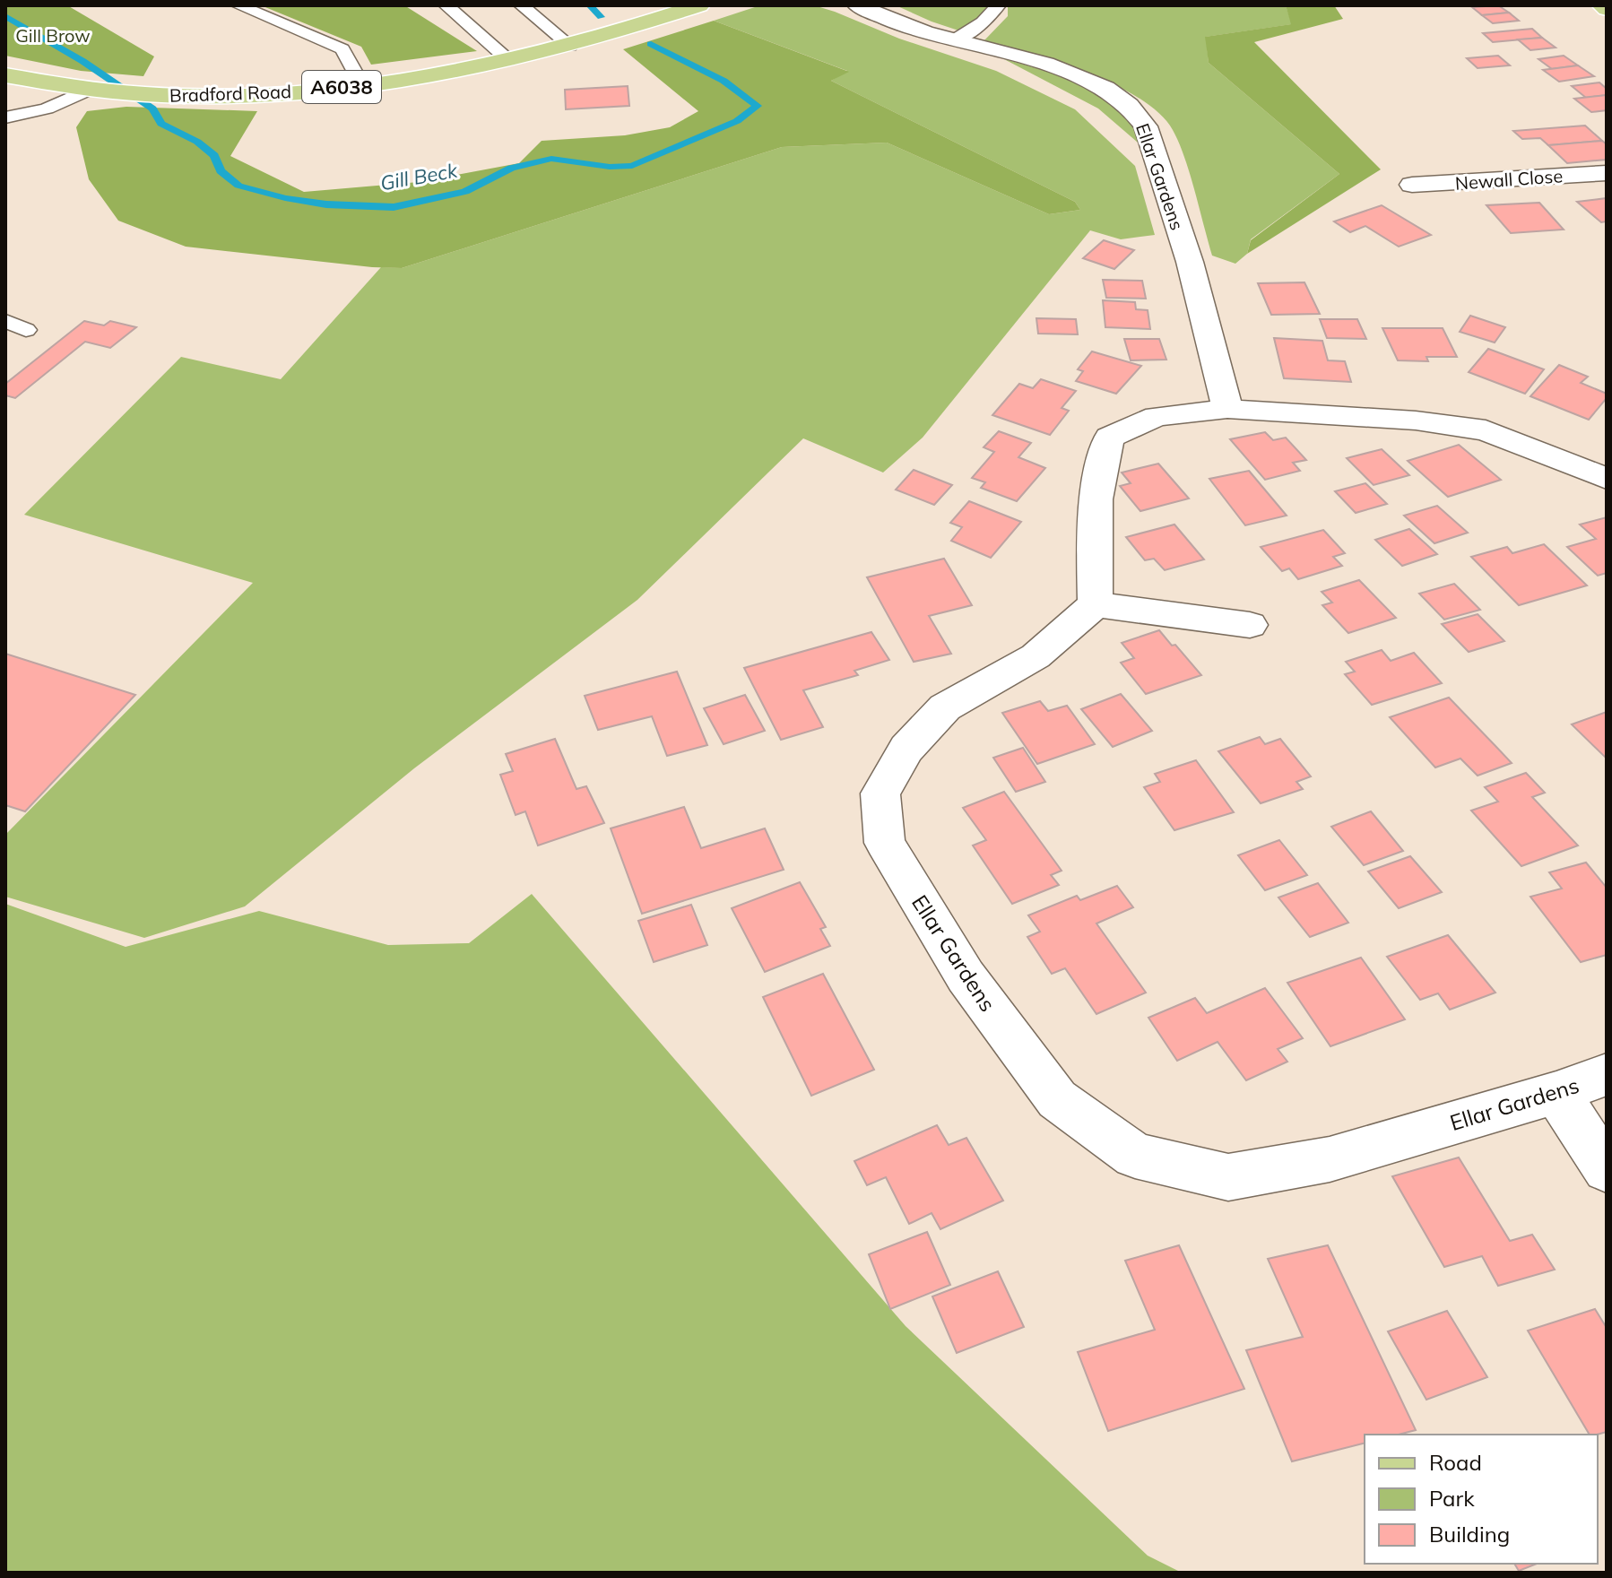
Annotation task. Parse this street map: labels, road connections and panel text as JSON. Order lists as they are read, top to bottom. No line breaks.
{"streets":{"main road":["A6038","Bradford Road"],"street":["Ellar Gardens","Newall Close"]},"water":["Gill Beck"],"parks":["Gill Brow"],"legend":["Road","Park","Building"]}
